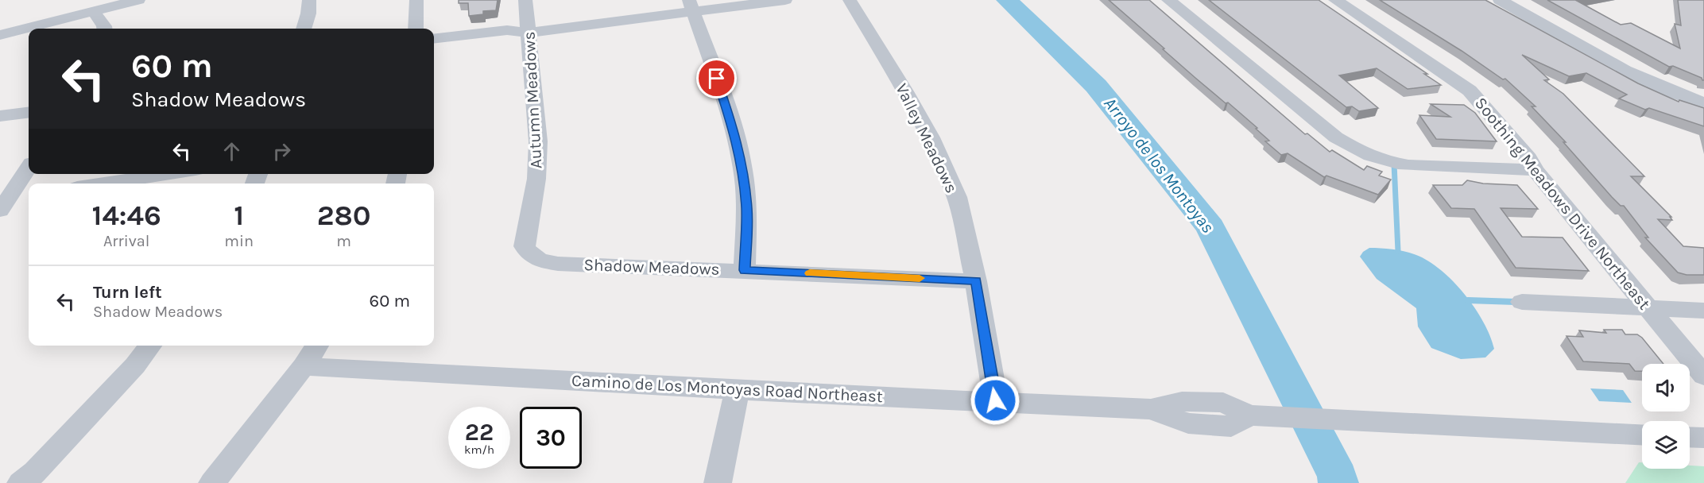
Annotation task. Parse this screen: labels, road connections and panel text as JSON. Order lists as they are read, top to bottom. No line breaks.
{"streets":{"street":["Autumn Meadows","Valley Meadows","Soothing Meadows Drive Northeast","Shadow Meadows","Camino de Los Montoyas Road Northeast"]},"crossings":[["Autumn Meadows","Shadow Meadows"],["Valley Meadows","Shadow Meadows"],["Valley Meadows","Camino de Los Montoyas Road Northeast"]],"water":["Arroyo de los Montoyas"],"page":{"turn":["60 m","Shadow Meadows"],"eta":["14:46","Arrival","1","min","280","m"],"list":[{"name":"Turn left","note":"Shadow Meadows","value":"60 m"}],"speed":"22 km/h","limit":"30"}}
